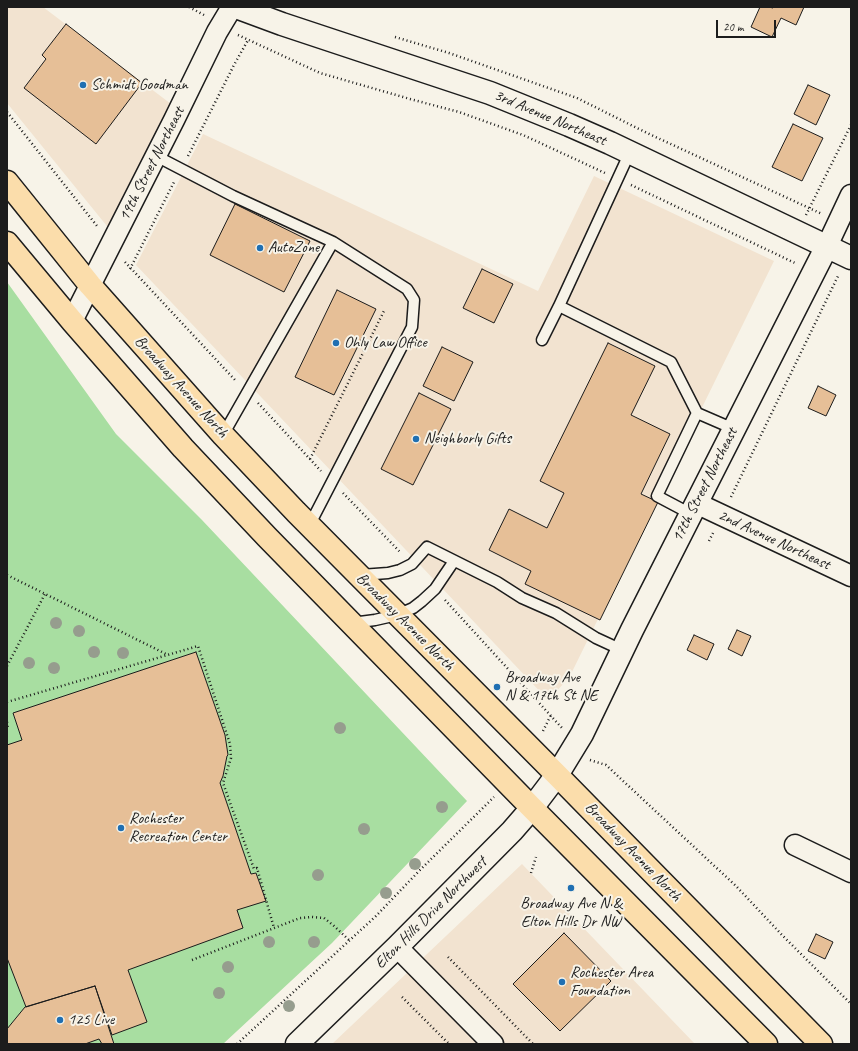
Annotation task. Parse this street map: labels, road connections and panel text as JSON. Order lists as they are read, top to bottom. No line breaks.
{"streets":{"main road":["Broadway Avenue North"],"street":["3rd Avenue Northeast","19th Street Northeast","17th Street Northeast","2nd Avenue Northeast","Elton Hills Drive Northwest"]},"crossings":[["3rd Avenue Northeast","17th Street Northeast"],["19th Street Northeast","Broadway Avenue North"],["Broadway Avenue North","17th Street Northeast"],["Broadway Avenue North","Elton Hills Drive Northwest"],["17th Street Northeast","2nd Avenue Northeast"],["17th Street Northeast","Elton Hills Drive Northwest"]],"places":["Schmidt Goodman","AutoZone","Ohly Law Office","Neighborly Gifts","Broadway Ave N & 17th St NE","Rochester Recreation Center","Broadway Ave N & Elton Hills Dr NW","Rochester Area Foundation","125 Live"],"scale_bar":"20 m"}
